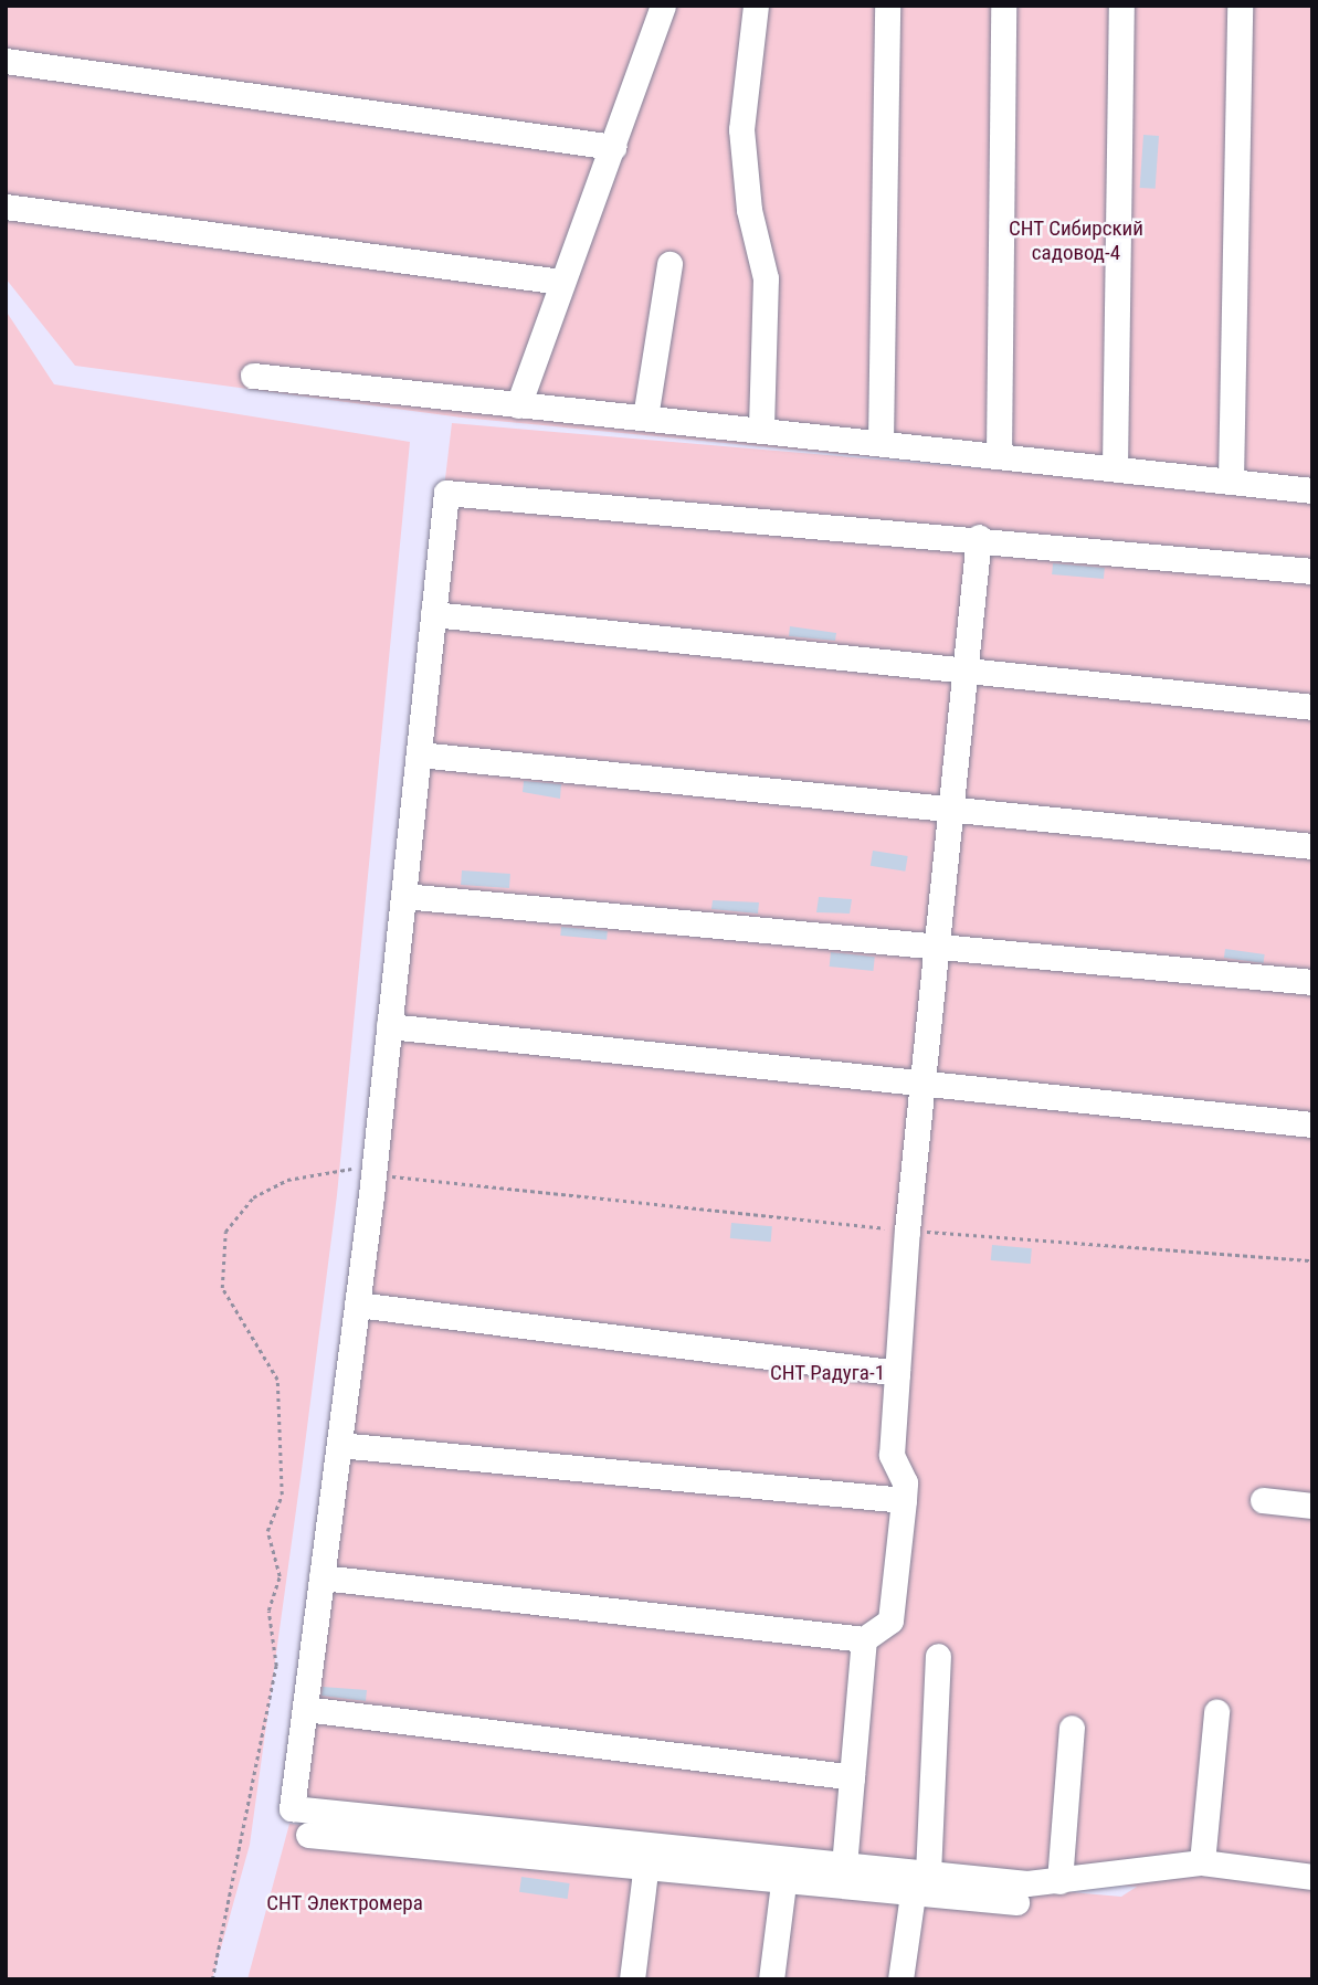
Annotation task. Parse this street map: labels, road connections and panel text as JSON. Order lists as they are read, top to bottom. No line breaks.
{"parks":["СНТ Сибирский садовод-4","СНТ Радуга-1","СНТ Электромера"]}
